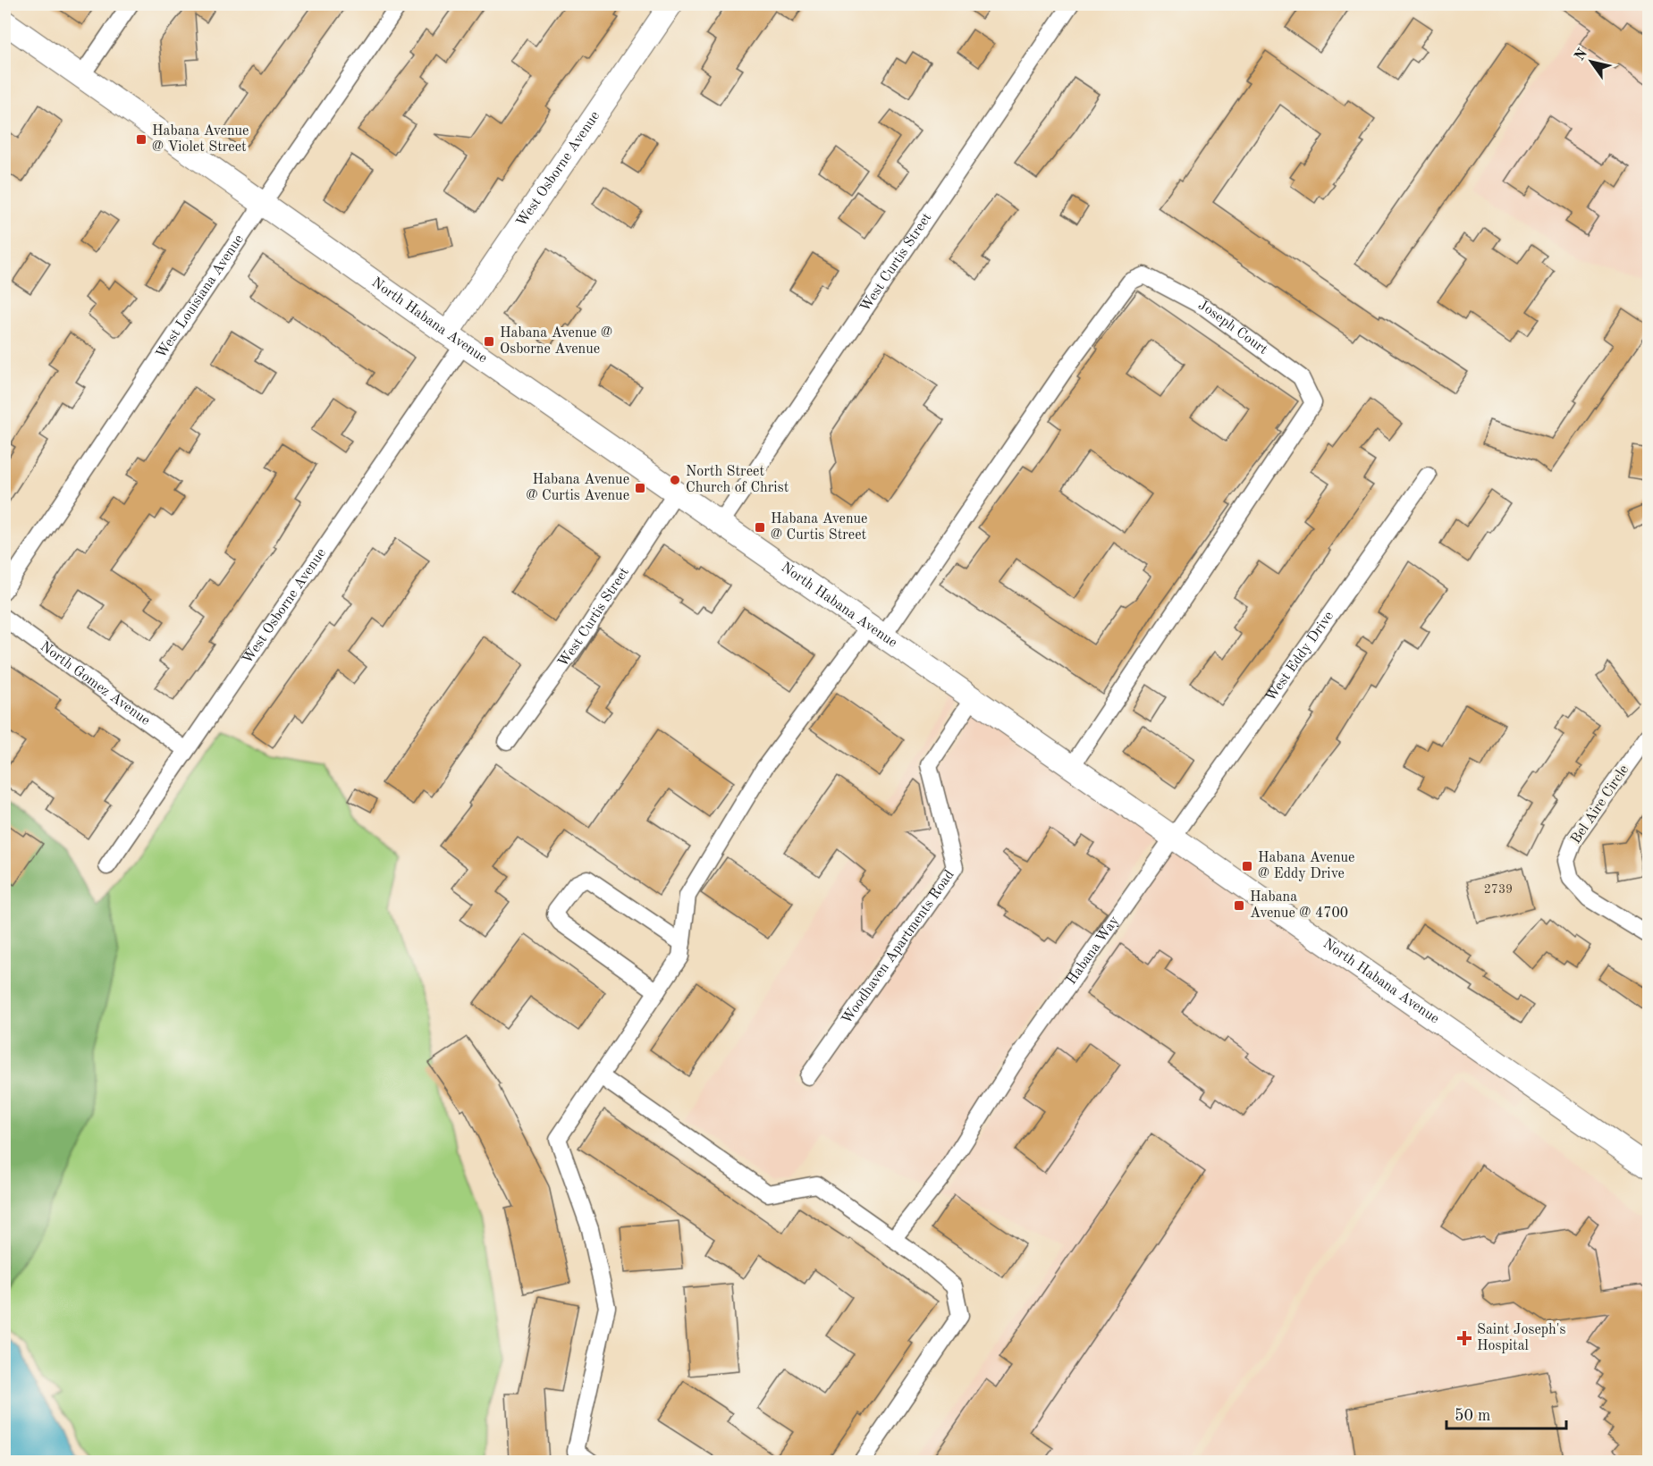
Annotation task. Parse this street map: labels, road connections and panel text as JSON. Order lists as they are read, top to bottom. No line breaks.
{"streets":{"street":["West Osborne Avenue","West Curtis Street","West Louisiana Avenue","North Habana Avenue","Joseph Court","West Eddy Drive","North Gomez Avenue","Bel Aire Circle","Woodhaven Apartments Road","Habana Way"]},"crossings":[["West Osborne Avenue","North Habana Avenue"],["West Osborne Avenue","North Gomez Avenue"],["West Curtis Street","North Habana Avenue"],["West Louisiana Avenue","North Habana Avenue"],["North Habana Avenue","Joseph Court"],["North Habana Avenue","West Eddy Drive"],["North Habana Avenue","Woodhaven Apartments Road"],["North Habana Avenue","Habana Way"],["West Eddy Drive","Habana Way"]],"places":{"transit":["Habana Avenue @ Violet Street","Habana Avenue @ Osborne Avenue","Habana Avenue @ Curtis Avenue","Habana Avenue @ Curtis Street","Habana Avenue @ Eddy Drive","Habana Avenue @ 4700"],"other":["North Street Church of Christ"],"health":["Saint Joseph's Hospital"]},"house_numbers":["2739"],"scale_bar":"50 m","north":"top left"}
